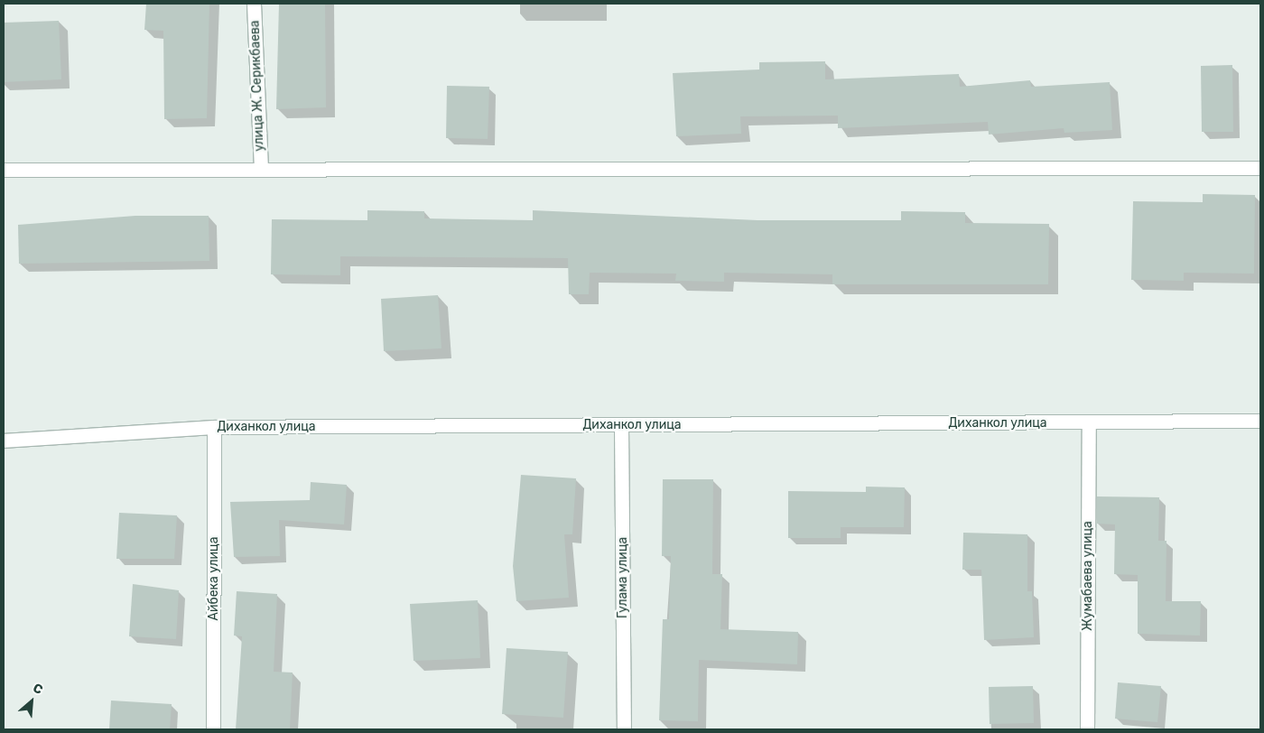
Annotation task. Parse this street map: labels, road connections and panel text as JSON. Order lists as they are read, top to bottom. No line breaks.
{"streets":{"street":["улица Ж. Серикбаева","Диханкол улица","Жумабаева улица","Гулама улица","Айбека улица"]},"crossings":[["Диханкол улица","Жумабаева улица"],["Диханкол улица","Гулама улица"],["Диханкол улица","Айбека улица"]],"north":"top right"}
